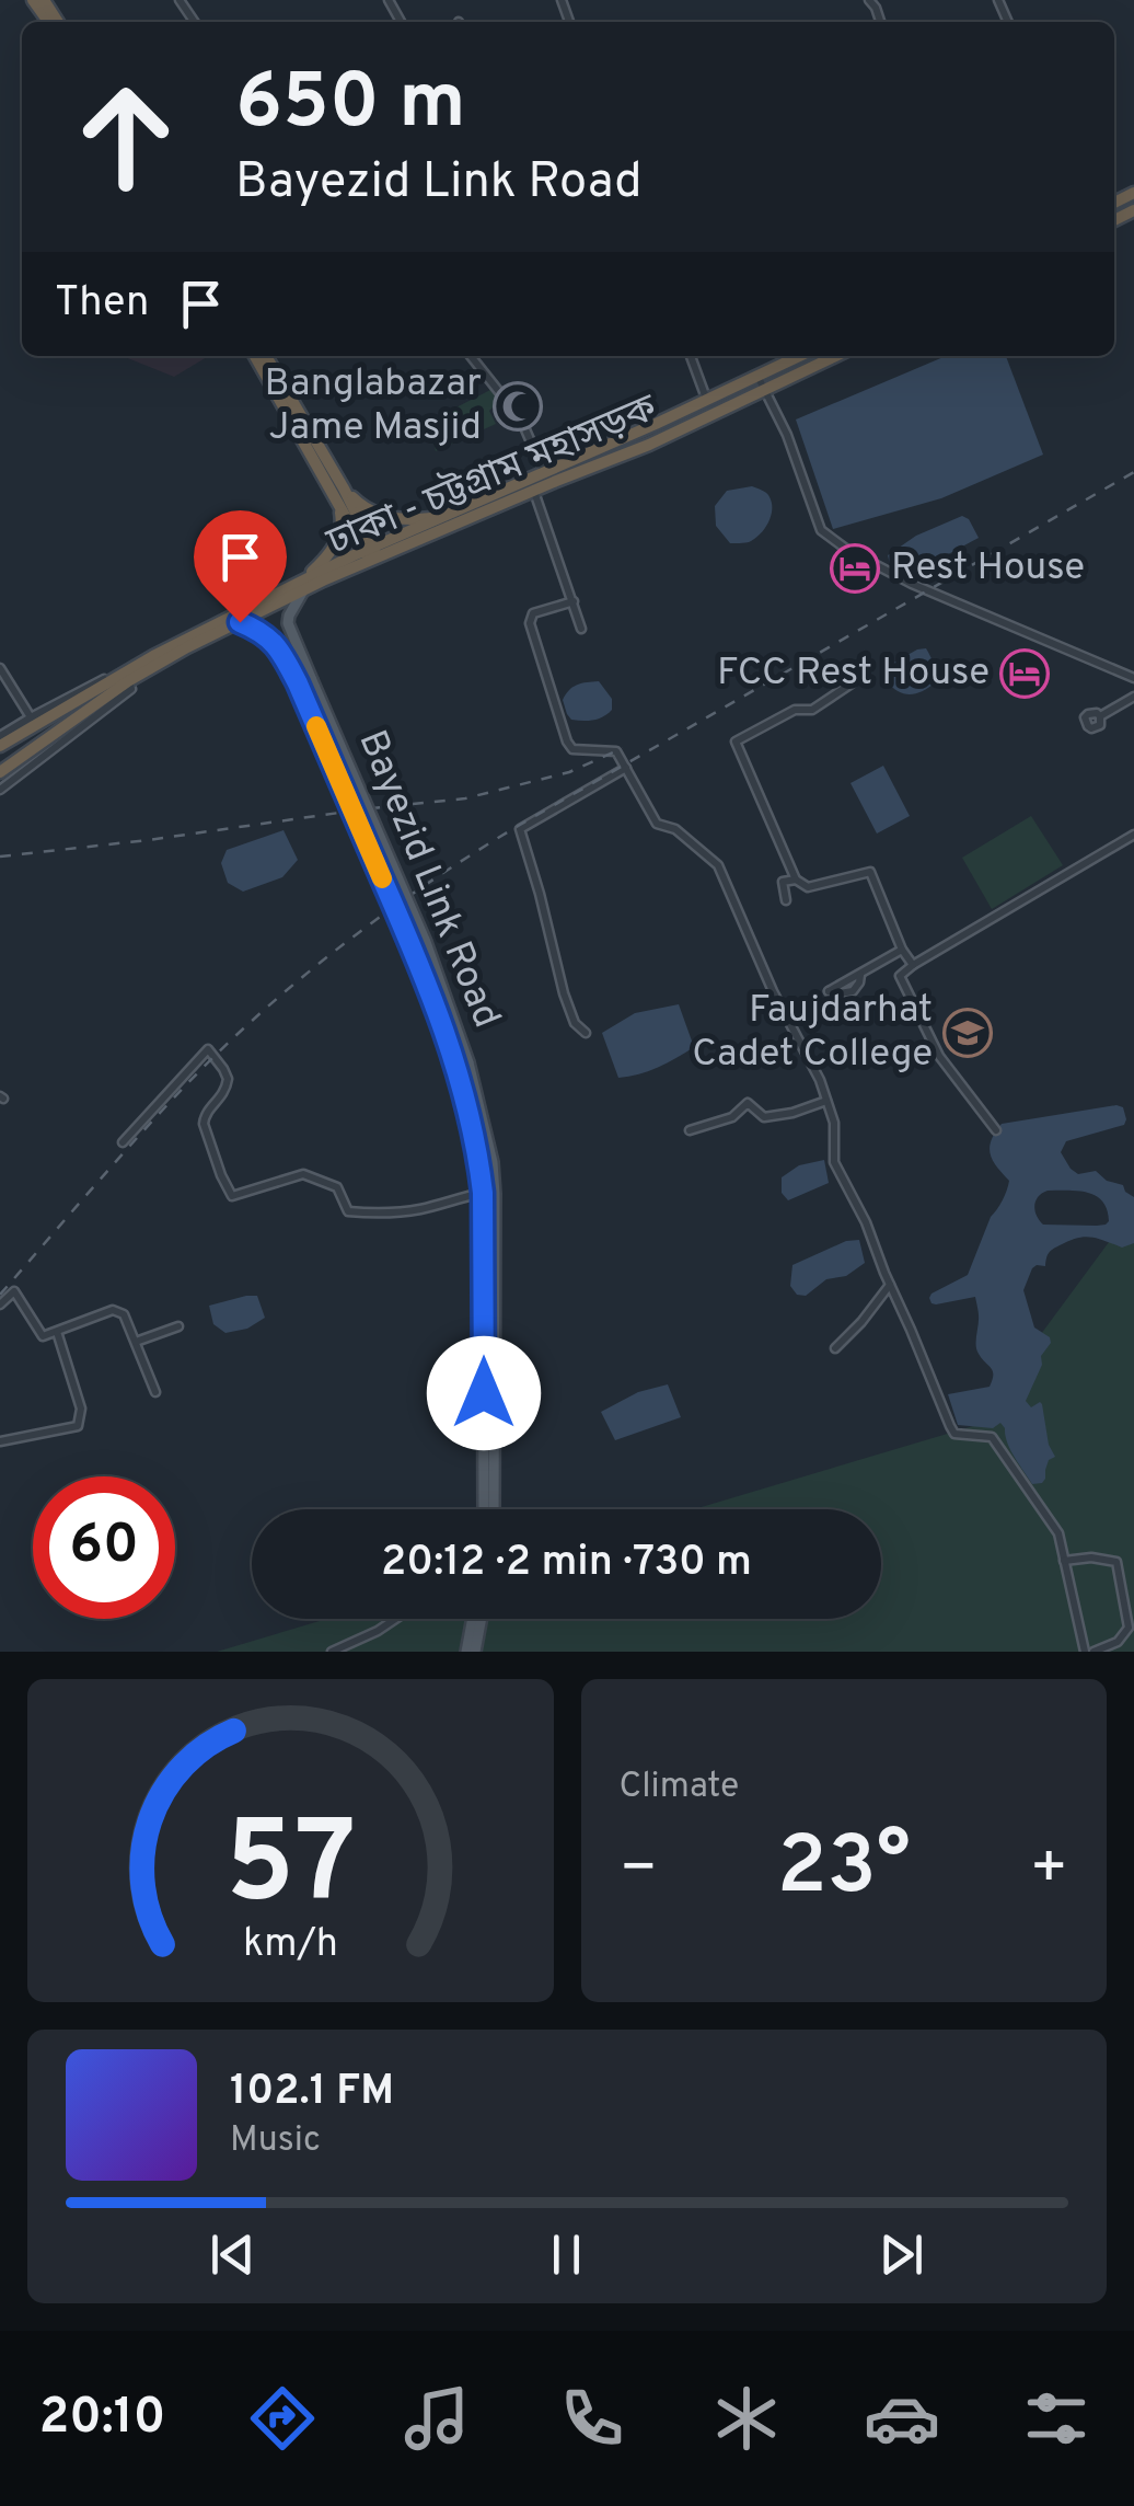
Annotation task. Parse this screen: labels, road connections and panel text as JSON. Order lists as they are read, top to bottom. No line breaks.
{"streets":{"highway":["ঢাকা - চট্টগ্রাম মহাসড়ক"],"main road":["Bayezid Link Road"]},"crossings":[["ঢাকা - চট্টগ্রাম মহাসড়ক","Bayezid Link Road"]],"places":{"mosque":["Banglabazar Jame Masjid"],"hotel":["Rest House","FCC Rest House"],"school or university":["Faujdarhat Cadet College"]},"page":{"turn":["650 m","Bayezid Link Road"],"then":"Then","limit":"60","trip":"20:12 · 2 min · 730 m","tile":"Climate","heat":["−","23°","+"],"song":["102.1 FM","Music"],"tabs":"20:10","gauge":["57","km/h"]}}
